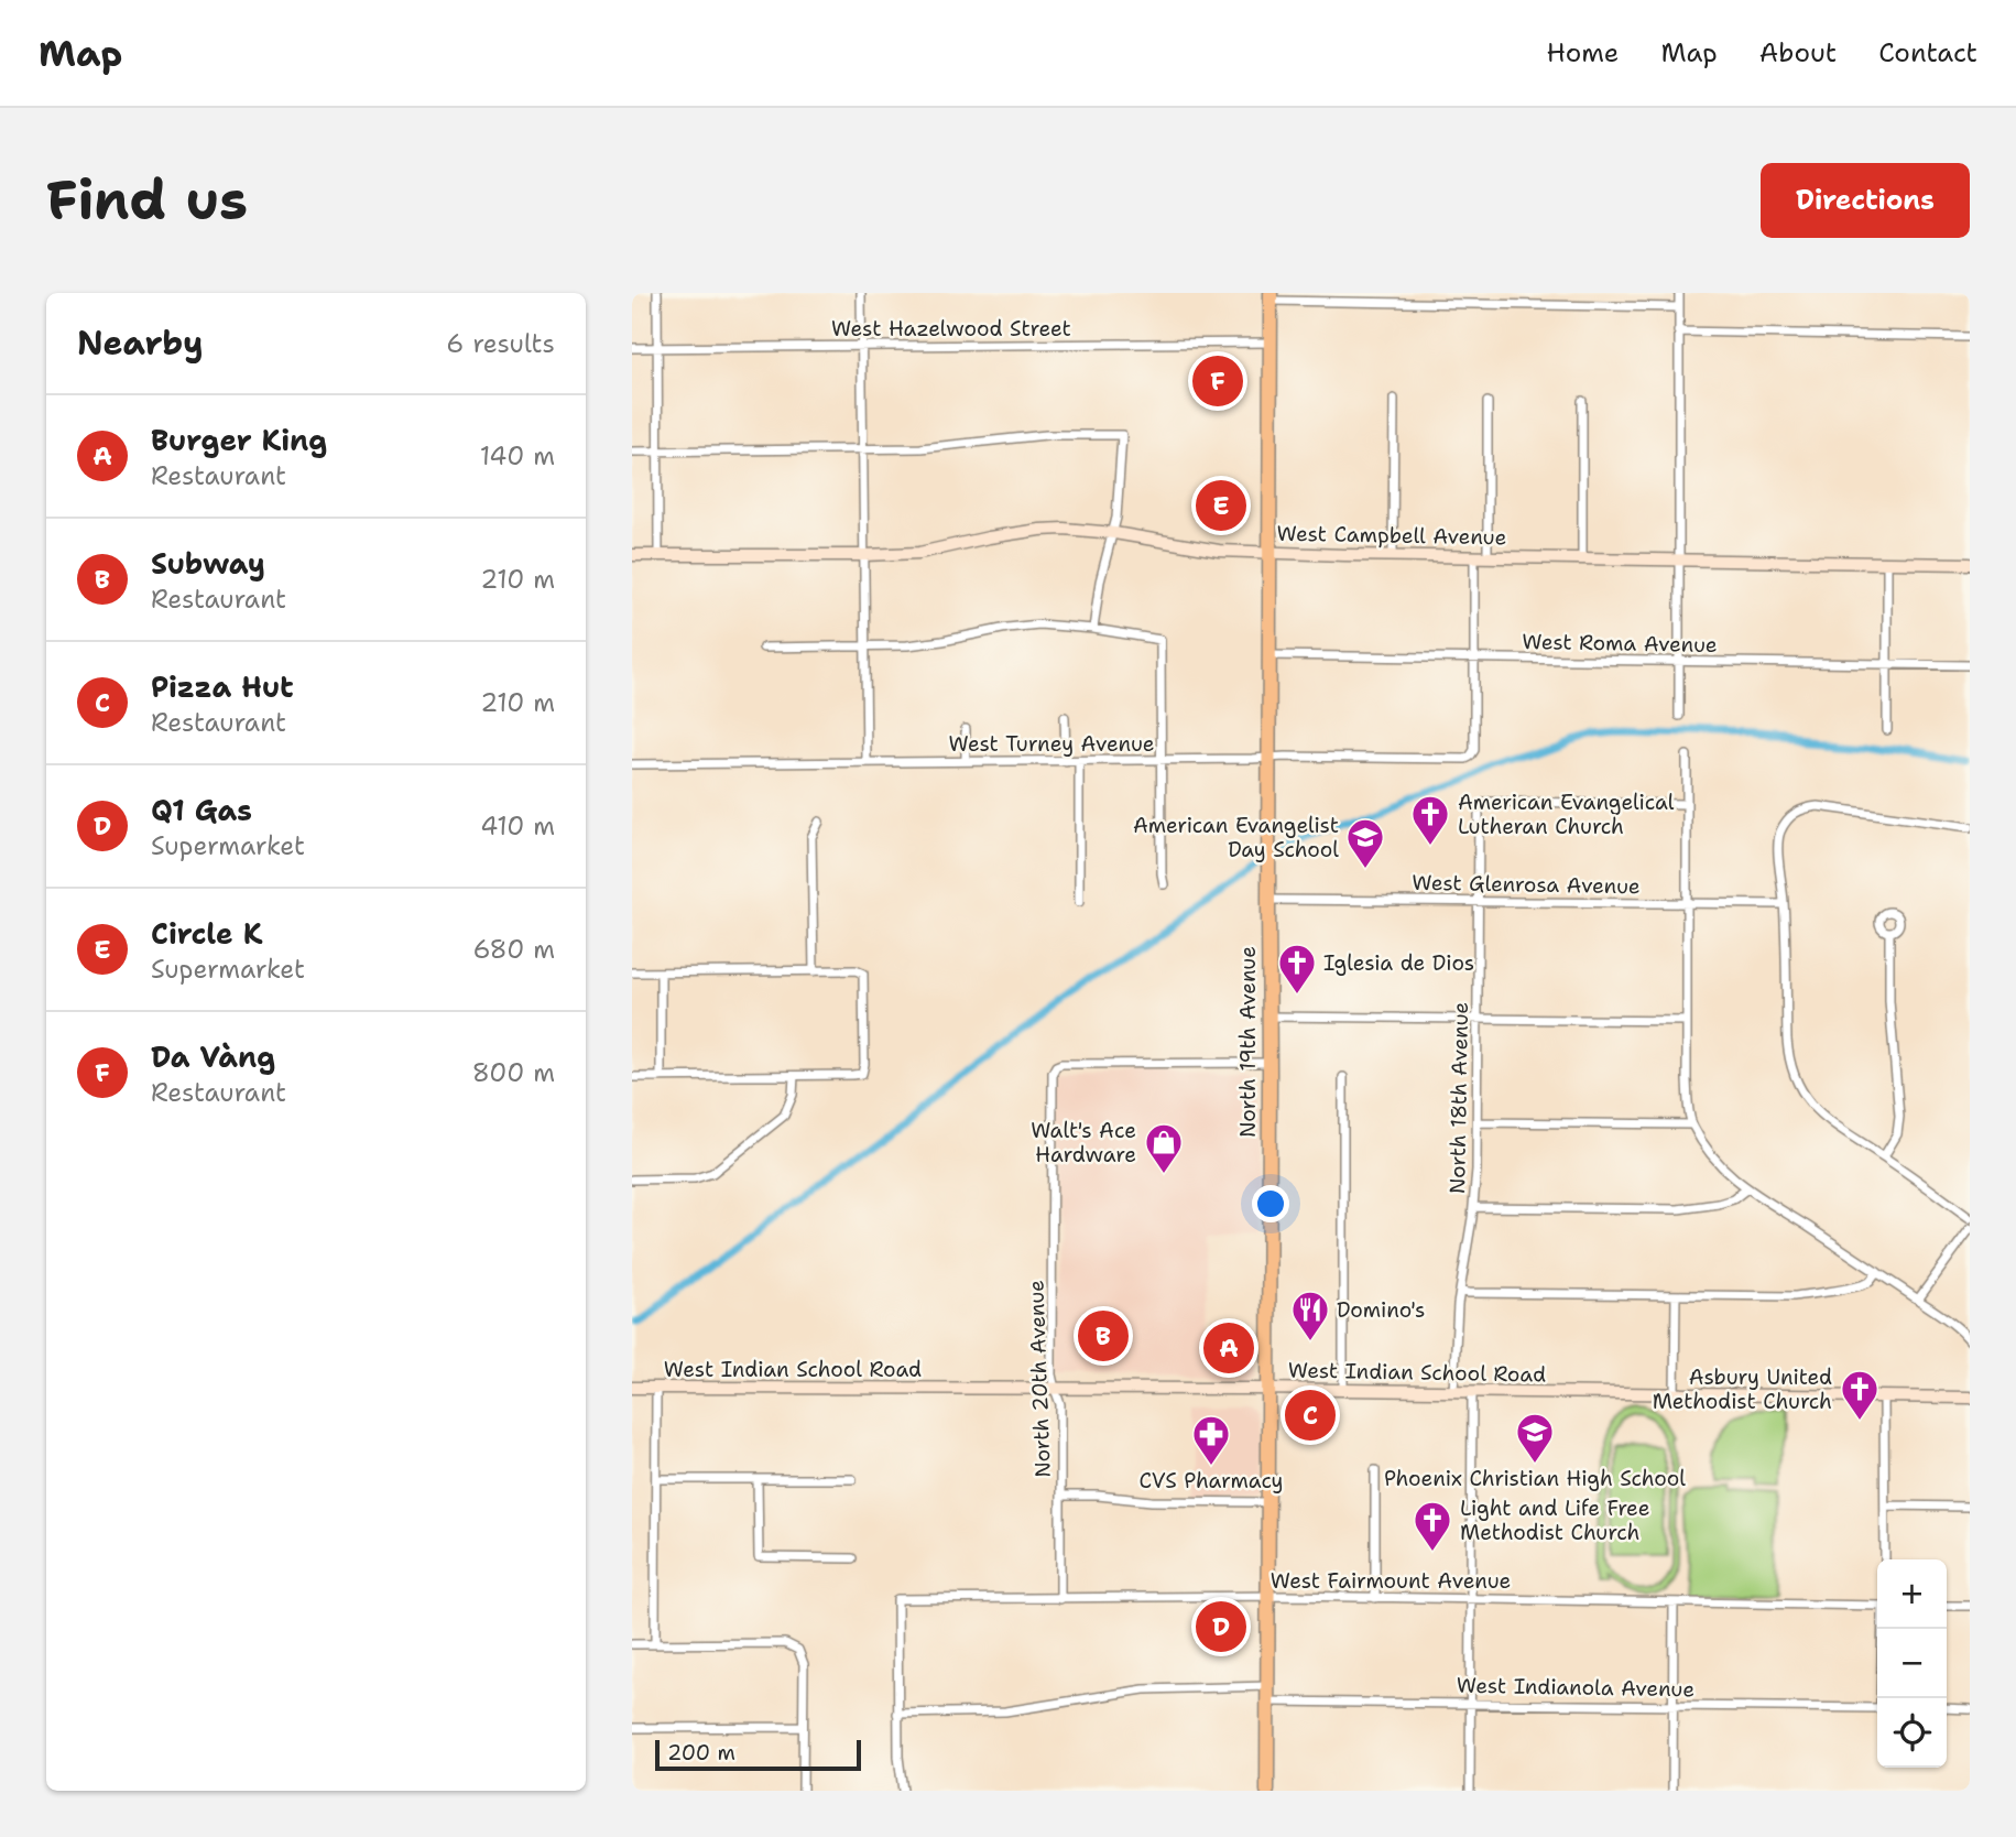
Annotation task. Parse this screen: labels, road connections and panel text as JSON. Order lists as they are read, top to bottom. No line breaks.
{"streets":{"main road":["North 19th Avenue"],"street":["West Hazelwood Street","West Campbell Avenue","West Roma Avenue","West Turney Avenue","West Glenrosa Avenue","North 18th Avenue","West Indian School Road","North 20th Avenue","West Fairmount Avenue","West Indianola Avenue"]},"crossings":[["West Hazelwood Street","North 19th Avenue"],["West Campbell Avenue","North 19th Avenue"],["West Roma Avenue","West Turney Avenue"],["West Roma Avenue","North 19th Avenue"],["West Turney Avenue","North 19th Avenue"],["West Glenrosa Avenue","North 19th Avenue"],["West Glenrosa Avenue","North 18th Avenue"],["North 19th Avenue","West Indian School Road"],["North 19th Avenue","North 20th Avenue"],["North 19th Avenue","West Fairmount Avenue"],["North 19th Avenue","West Indianola Avenue"],["North 18th Avenue","West Indian School Road"],["West Indian School Road","North 20th Avenue"],["North 20th Avenue","West Fairmount Avenue"]],"places":{"church":["American Evangelical Lutheran Church","Iglesia de Dios","Asbury United Methodist Church","Light and Life Free Methodist Church"],"school or university":["American Evangelist Day School","Phoenix Christian High School"],"shop":["Walt's Ace Hardware"],"restaurant":["Domino's"],"pharmacy":["CVS Pharmacy"]},"scale_bar":"200 m","page":{"header":"Map","nav":["Home","Map","About","Contact"],"buttons":"Directions","title":"Find us","heading":["Nearby","6 results"],"pins":["F","E","B","A","C","D"],"list":[{"mark":"A","name":"Burger King","note":"Restaurant","value":"140 m"},{"mark":"B","name":"Subway","note":"Restaurant","value":"210 m"},{"mark":"C","name":"Pizza Hut","note":"Restaurant","value":"210 m"},{"mark":"D","name":"Q1 Gas","note":"Supermarket","value":"410 m"},{"mark":"E","name":"Circle K","note":"Supermarket","value":"680 m"},{"mark":"F","name":"Da Vàng","note":"Restaurant","value":"800 m"}],"map_buttons":["+","−"],"scale":"200 m"}}
